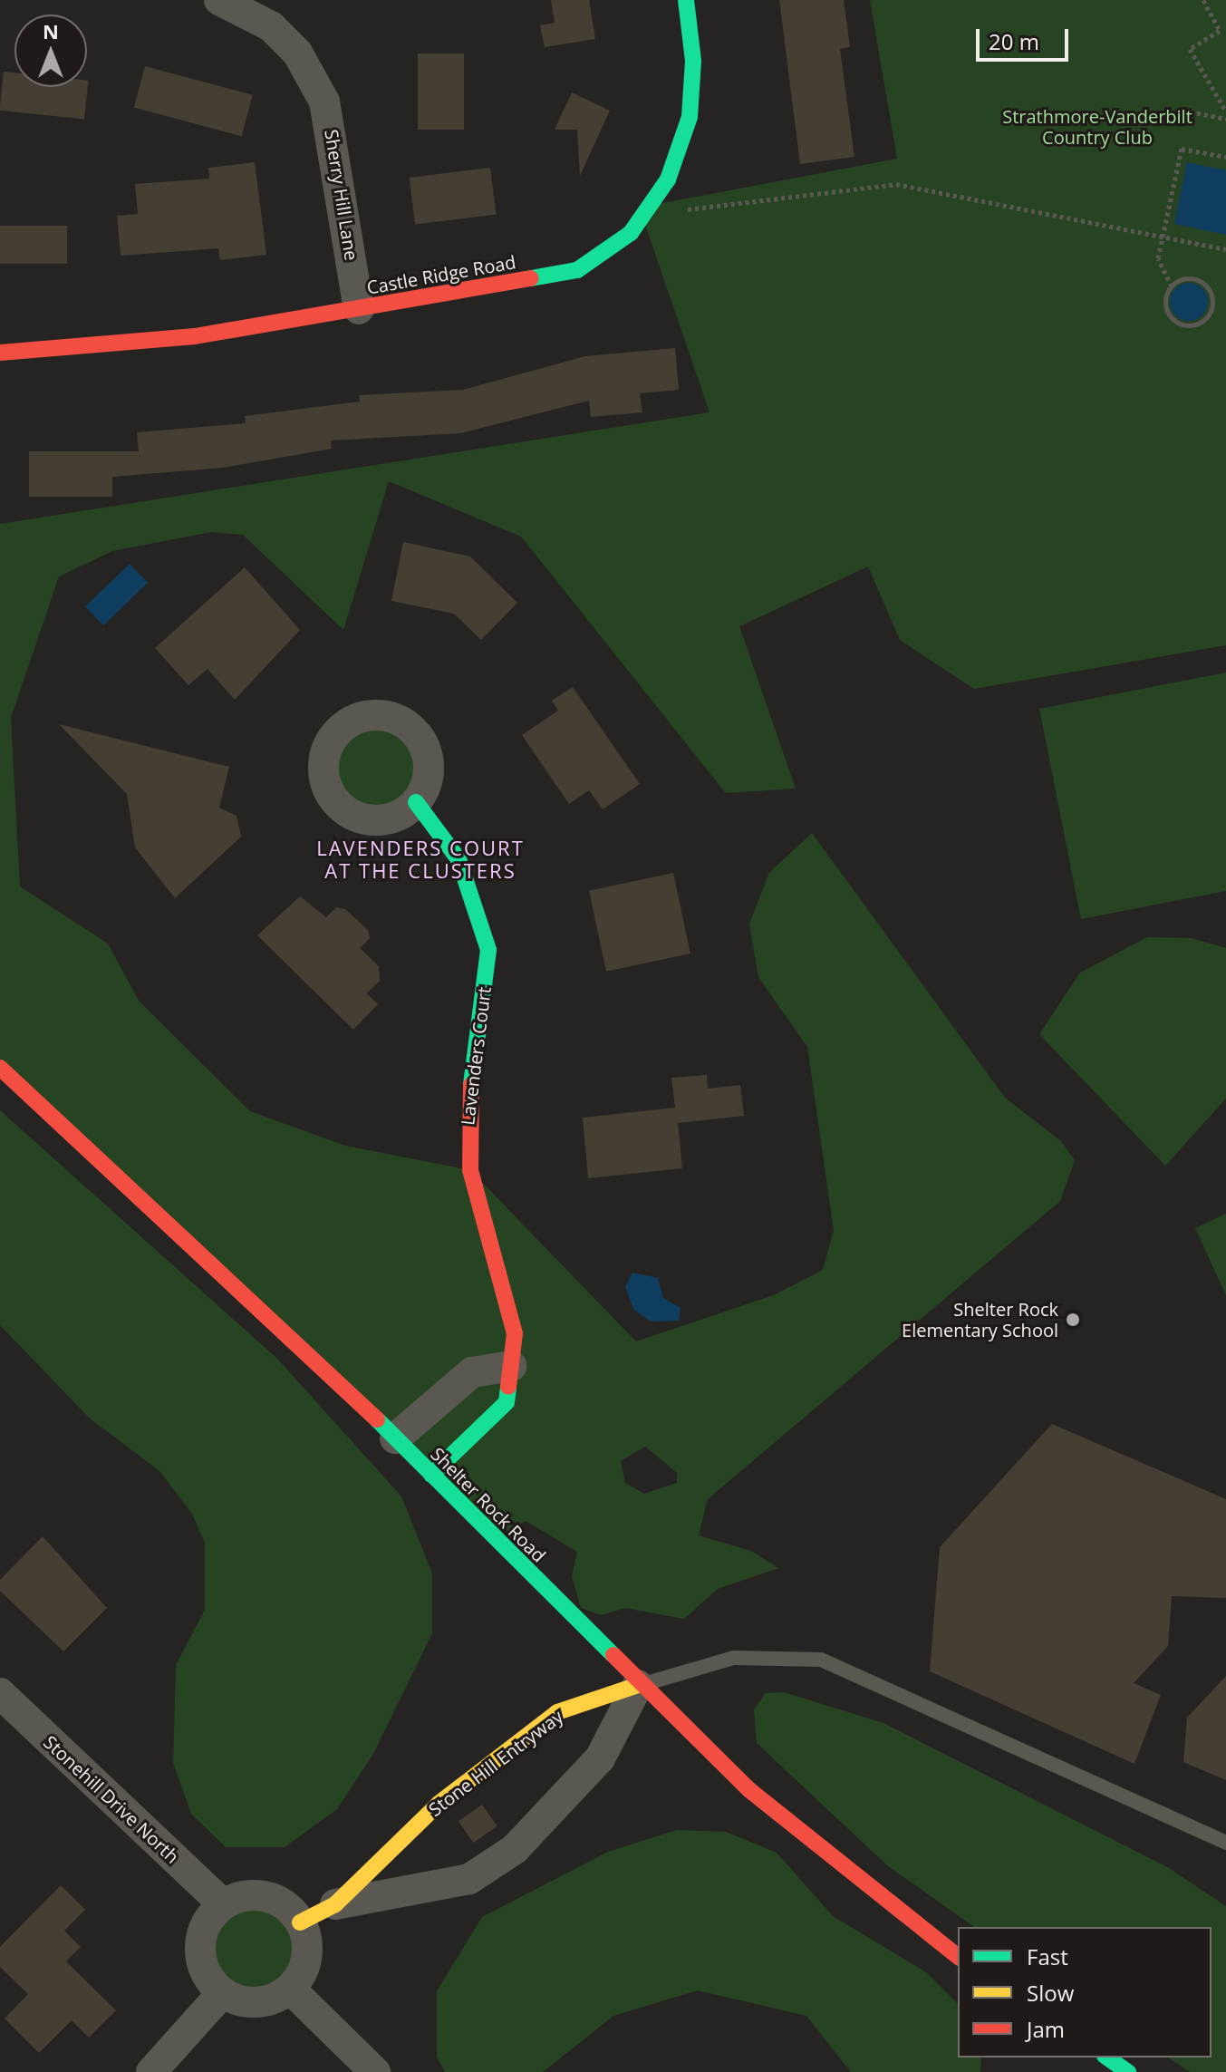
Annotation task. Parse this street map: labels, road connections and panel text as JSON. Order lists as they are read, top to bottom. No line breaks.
{"streets":{"street":["Sherry Hill Lane","Castle Ridge Road","Lavenders Court","Shelter Rock Road","Stone Hill Entryway","Stonehill Drive North"]},"crossings":[["Sherry Hill Lane","Castle Ridge Road"],["Lavenders Court","Shelter Rock Road"],["Shelter Rock Road","Stone Hill Entryway"],["Stone Hill Entryway","Stonehill Drive North"]],"districts":["LAVENDERS COURT AT THE CLUSTERS"],"parks":["Strathmore-Vanderbilt Country Club"],"places":["Shelter Rock Elementary School"],"legend":["Fast","Slow","Jam"],"scale_bar":"20 m","north":"top"}
